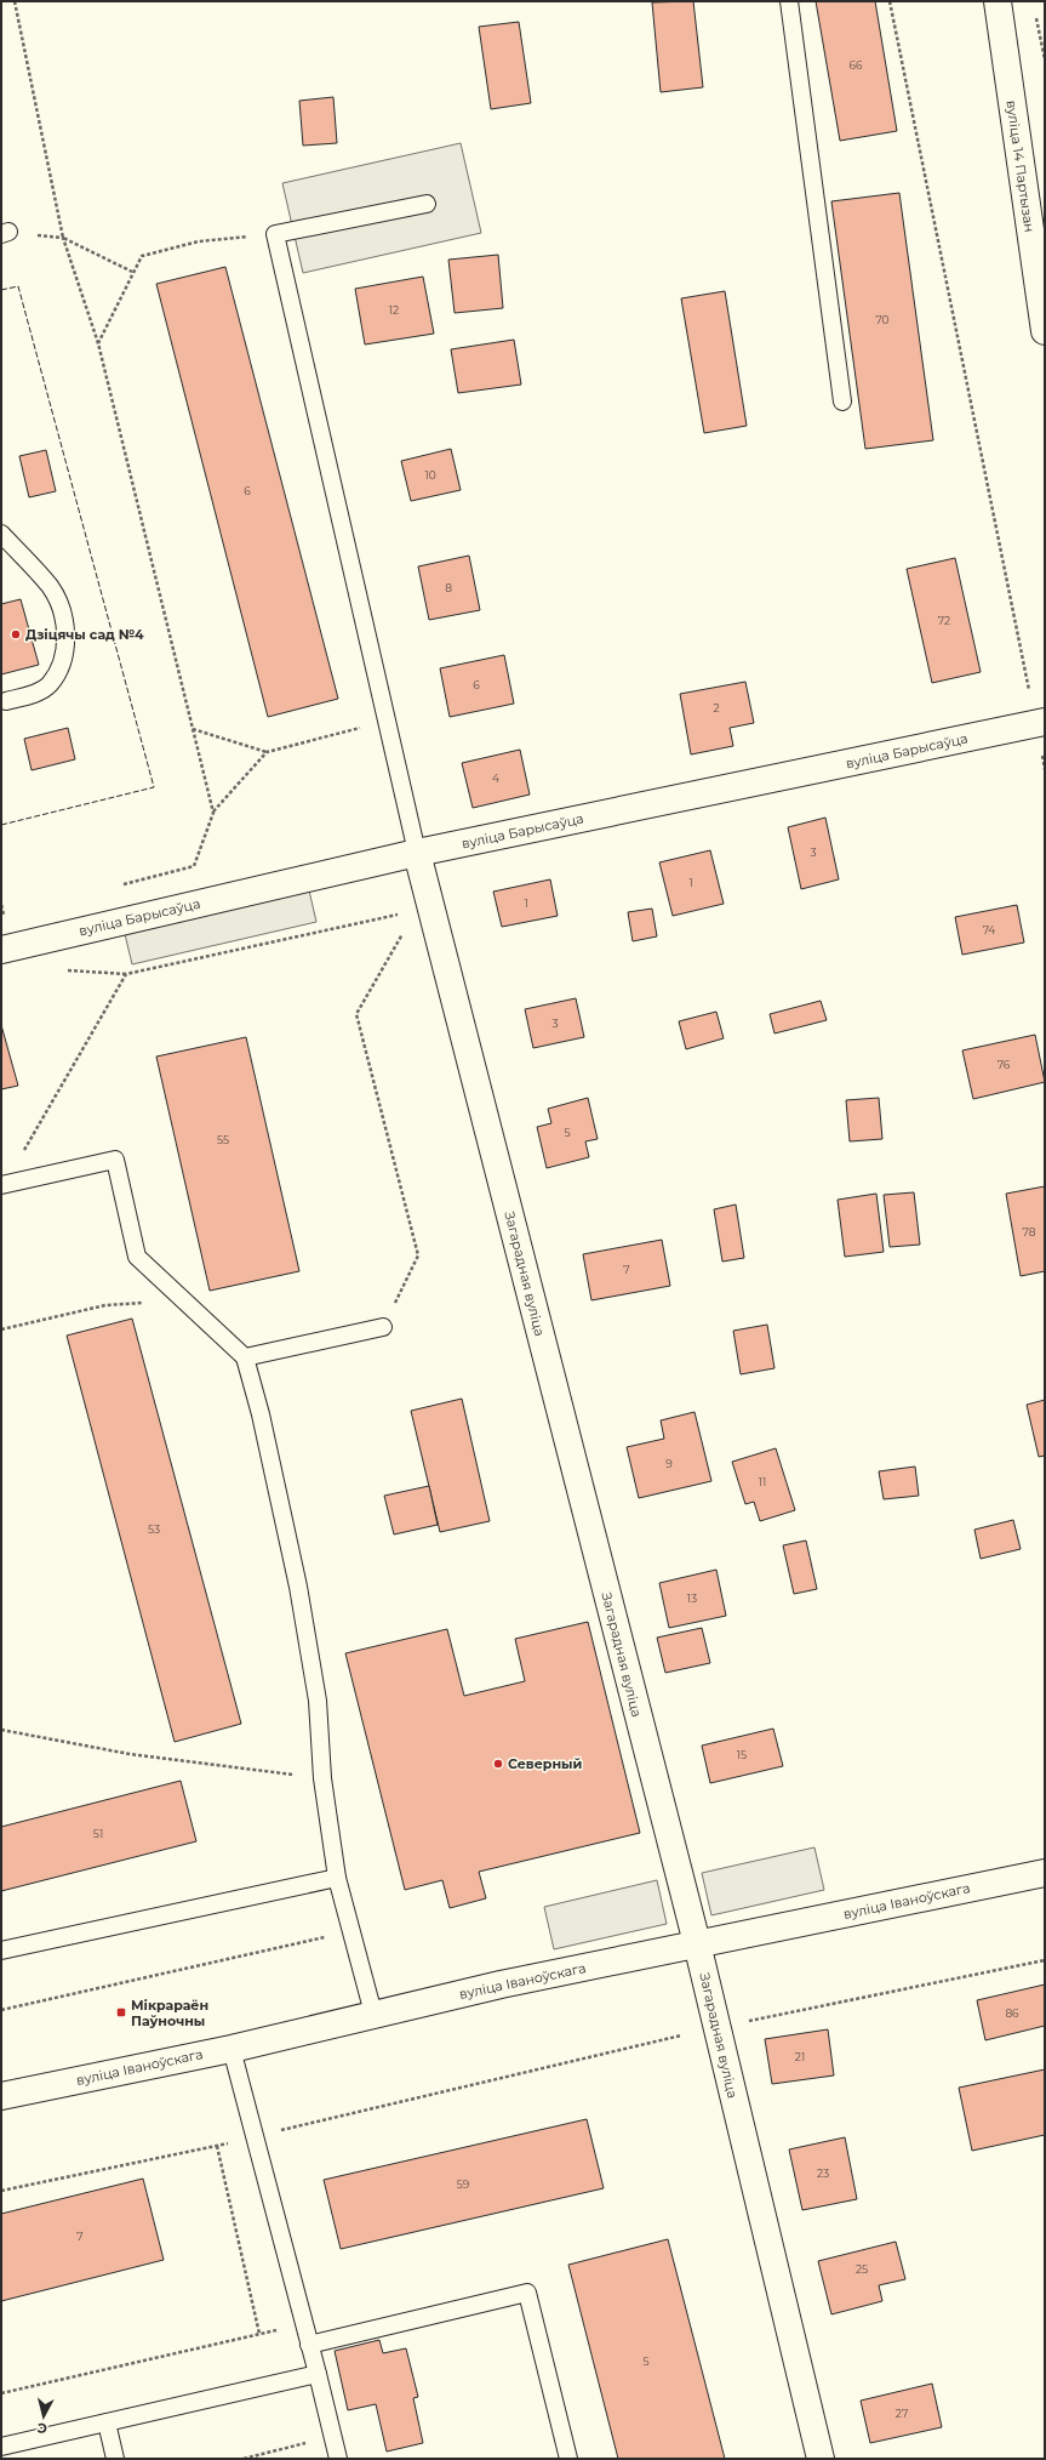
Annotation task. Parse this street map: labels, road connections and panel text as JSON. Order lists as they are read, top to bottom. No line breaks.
{"streets":{"street":["вуліца 14 Партызан","вуліца Барысаўца","Загарадная вуліца","вуліца Іваноўскага"]},"crossings":[["вуліца Барысаўца","Загарадная вуліца"],["Загарадная вуліца","вуліца Іваноўскага"]],"places":{"other":["Дзіцячы сад №4","Северный"],"transit":["Мікрараён Паўночны"]},"house_numbers":["66","12","70","10","6","8","72","6","2","4","3","1","1","74","3","76","5","55","78","7","9","11","53","13","15","51","86","21","23","59","7","25","5","27"],"north":"bottom"}
